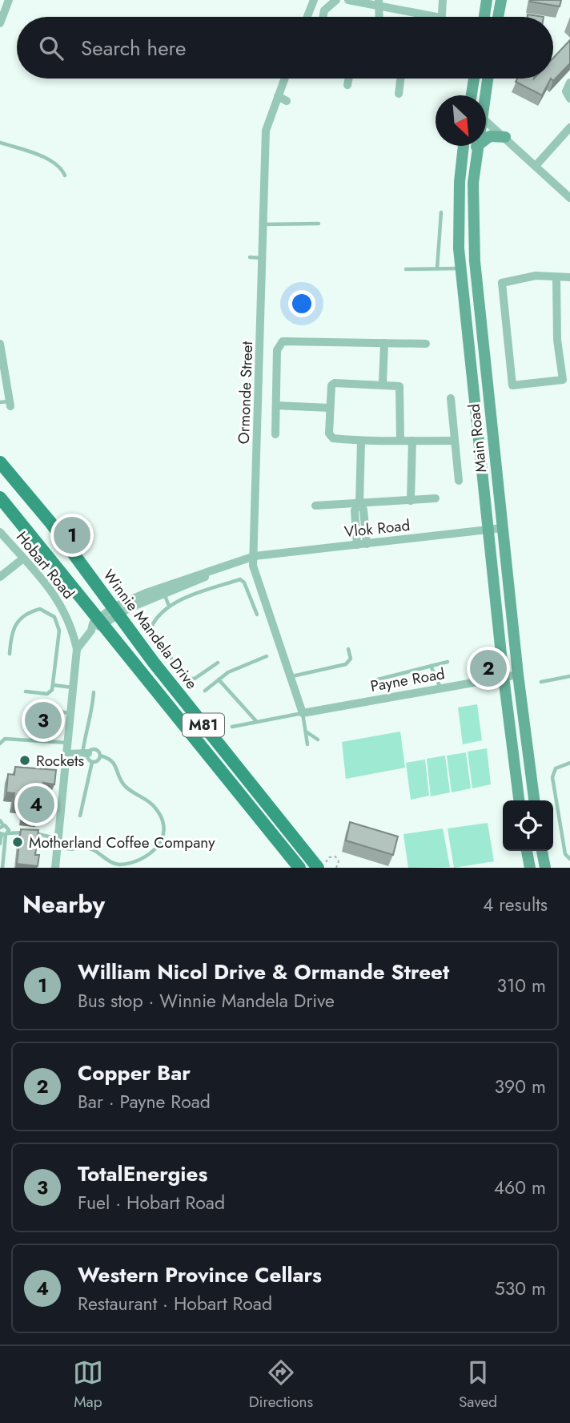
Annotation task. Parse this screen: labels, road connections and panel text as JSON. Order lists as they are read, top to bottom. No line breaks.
{"streets":{"main road":["Main Road","Winnie Mandela Drive","M81"],"street":["Ormonde Street","Vlok Road","Hobart Road","Payne Road"]},"crossings":[["Ormonde Street","Vlok Road"],["Ormonde Street","Payne Road"],["Main Road","Vlok Road"],["Main Road","Payne Road"]],"places":["Rockets","Motherland Coffee Company"],"north":"bottom right","page":{"search":"Search here","pins":["1","2","3","4"],"heading":["Nearby","4 results"],"list":[{"mark":"1","name":"William Nicol Drive & Ormande Street","note":"Bus stop · Winnie Mandela Drive","value":"310 m"},{"mark":"2","name":"Copper Bar","note":"Bar · Payne Road","value":"390 m"},{"mark":"3","name":"TotalEnergies","note":"Fuel · Hobart Road","value":"460 m"},{"mark":"4","name":"Western Province Cellars","note":"Restaurant · Hobart Road","value":"530 m"}],"nav":["Map","Directions","Saved"]}}
